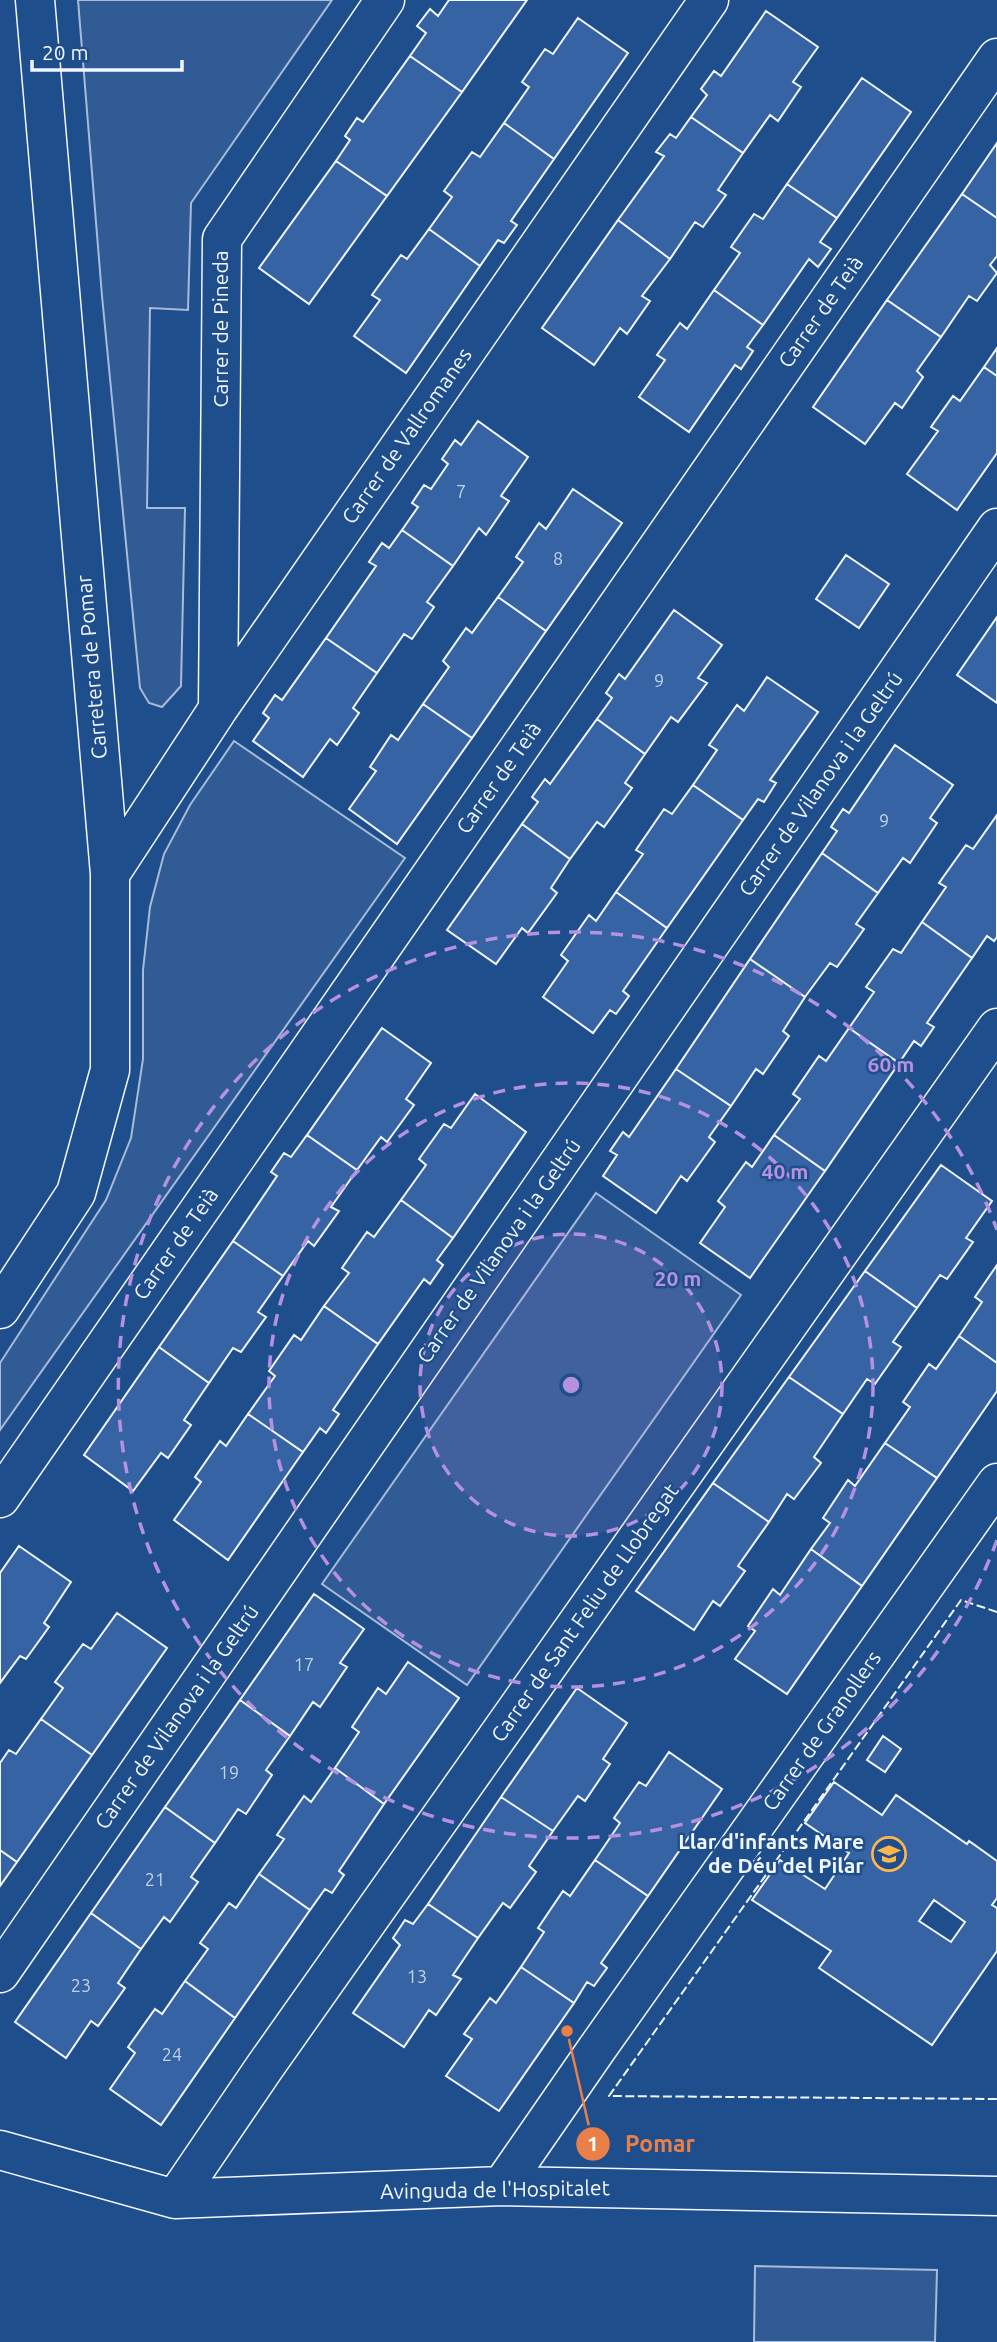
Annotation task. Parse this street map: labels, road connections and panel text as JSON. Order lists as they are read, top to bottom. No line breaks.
{"streets":{"street":["Carrer de Teià","Carrer de Pineda","Carrer de Vallromanes","Carretera de Pomar","Carrer de Vilanova i la Geltrú","Carrer de Sant Feliu de Llobregat","Carrer de Granollers","Avinguda de l'Hospitalet"]},"crossings":[["Carrer de Pineda","Carrer de Vallromanes"],["Carrer de Vallromanes","Carretera de Pomar"],["Carrer de Sant Feliu de Llobregat","Avinguda de l'Hospitalet"],["Carrer de Granollers","Avinguda de l'Hospitalet"]],"places":{"school or university":["Llar d'infants Mare de Déu del Pilar"],"other":["Pomar"]},"house_numbers":["7","8","9","9","17","19","21","13","23","24"],"scale_bar":"20 m","rings":["60 m","40 m","20 m"]}
